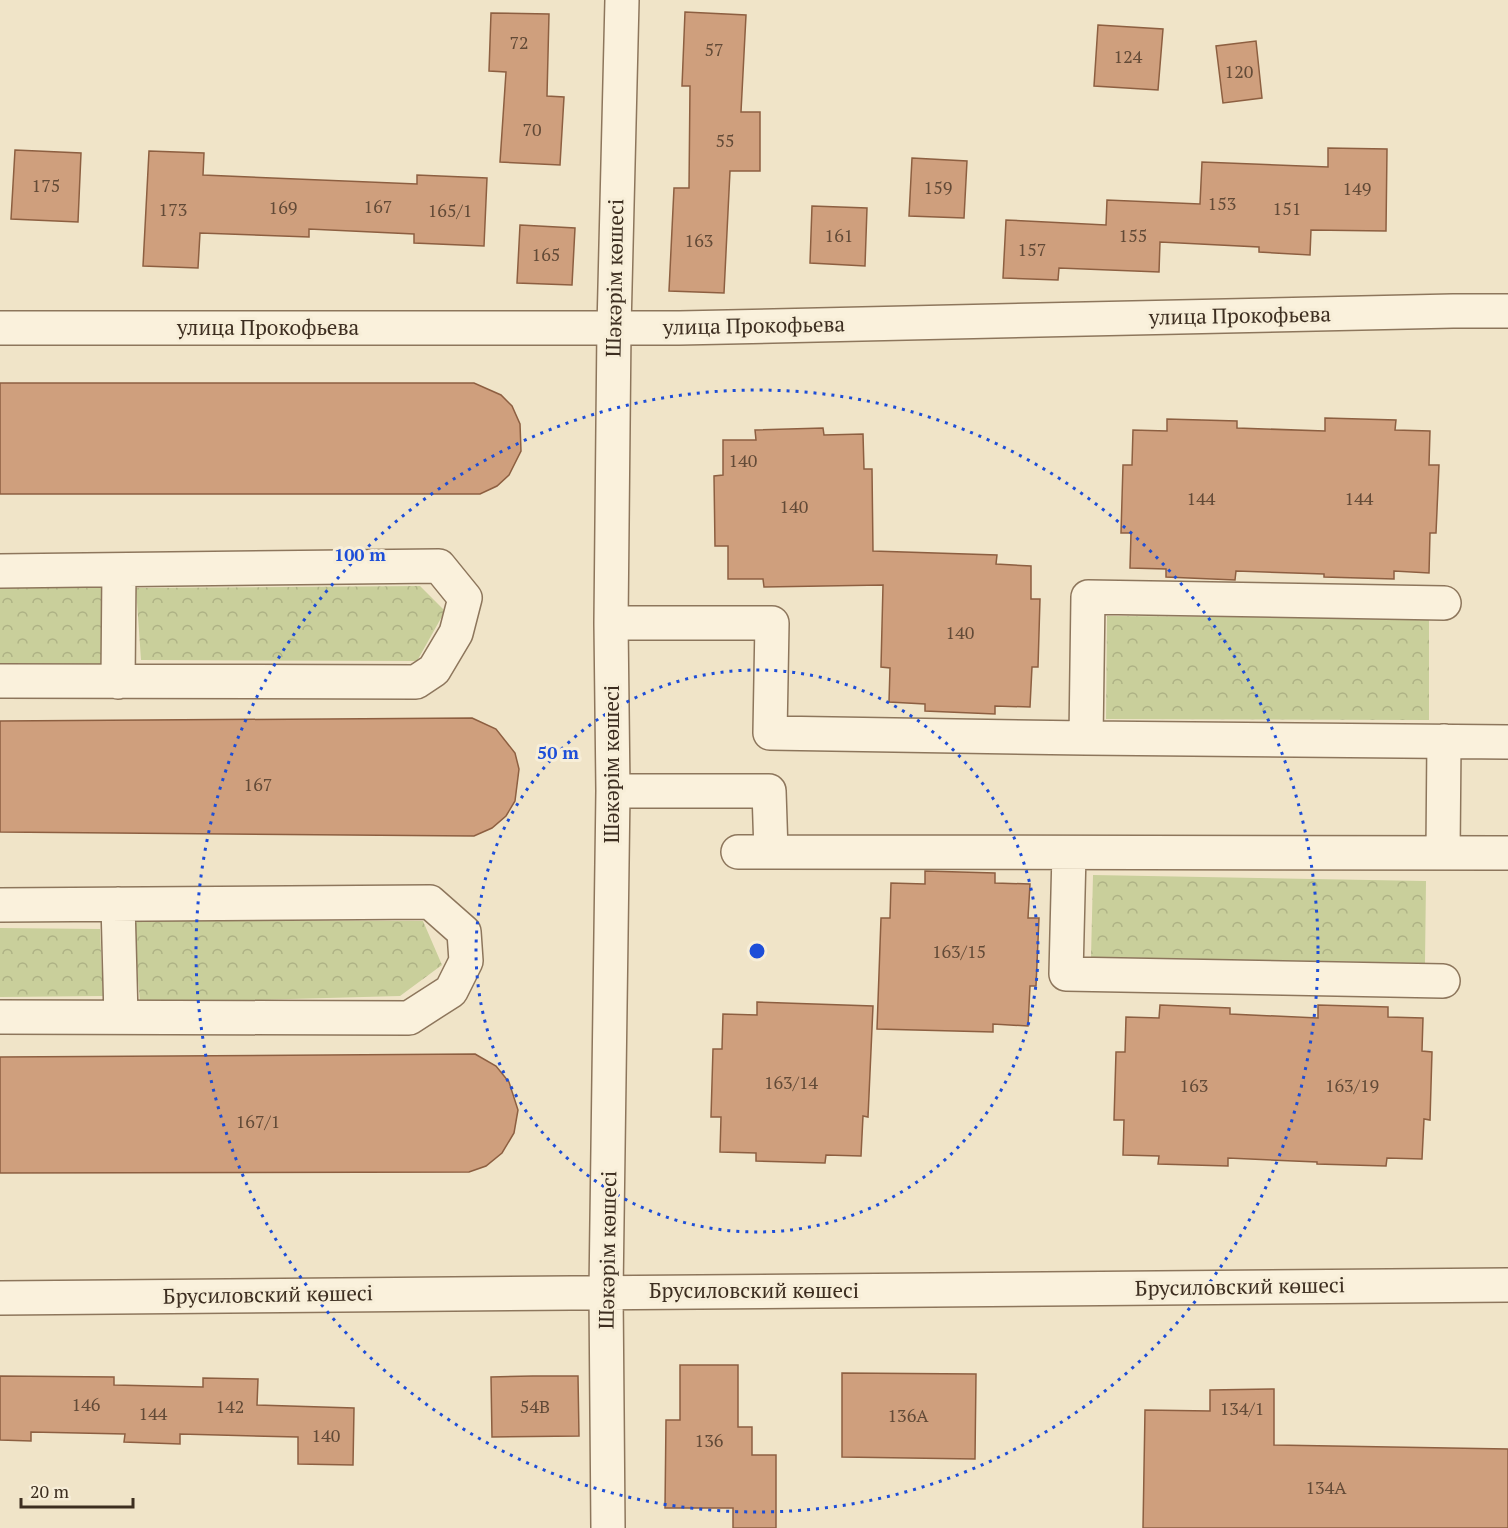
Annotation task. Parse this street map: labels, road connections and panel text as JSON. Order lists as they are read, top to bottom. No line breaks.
{"streets":{"street":["Шәкәрім көшесі","улица Прокофьева","Брусиловский көшесі"]},"crossings":[["Шәкәрім көшесі","улица Прокофьева"],["Шәкәрім көшесі","Брусиловский көшесі"]],"house_numbers":["72","57","124","120","70","55","175","159","149","153","167","169","151","173","165/1","161","155","163","157","165","140","144","144","140","140","167","163/15","163/14","163","163/19","167/1","146","142","54В","134/1","144","136А","140","136","134А"],"scale_bar":"20 m","rings":["100 m","50 m"]}
